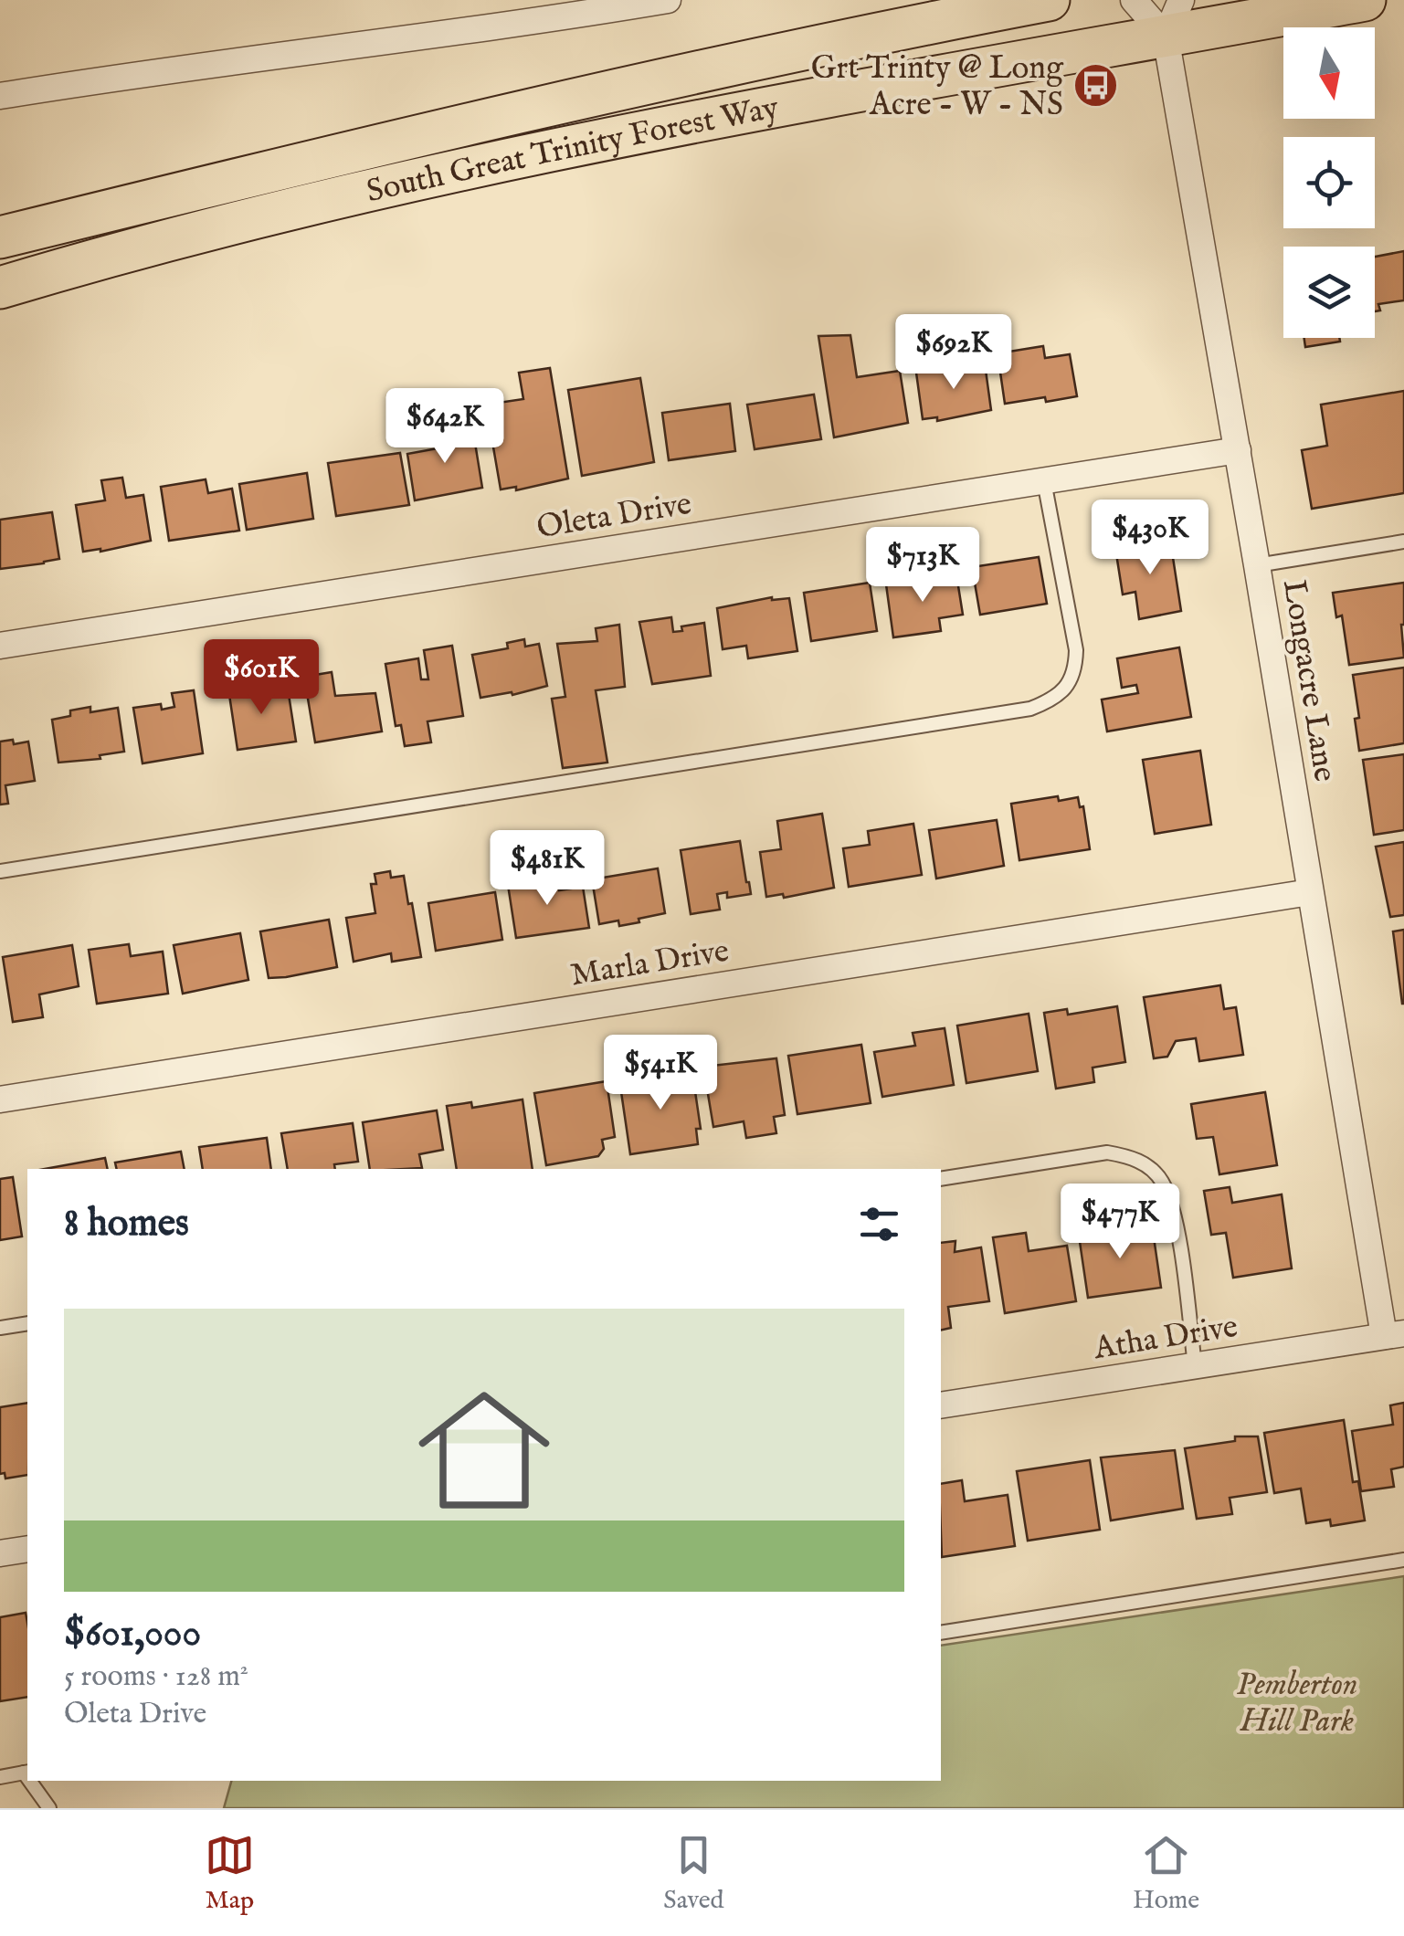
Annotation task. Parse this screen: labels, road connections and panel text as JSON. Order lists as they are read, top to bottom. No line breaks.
{"streets":{"main road":["South Great Trinity Forest Way"],"street":["Oleta Drive","Longacre Lane","Marla Drive","Atha Drive"]},"crossings":[["South Great Trinity Forest Way","Longacre Lane"],["Oleta Drive","Longacre Lane"],["Longacre Lane","Marla Drive"],["Longacre Lane","Atha Drive"]],"parks":["Pemberton Hill Park"],"places":{"bus stop":["Grt Trinty @ Long Acre - W - NS"]},"north":"bottom","page":{"price":["$692K","$642K","$430K","$713K","$601K","$481K","$541K","$477K"],"heading":"8 homes","list":[{"name":"$601,000","note":"5 rooms · 128 m² · Oleta Drive"}],"tabs":["Map","Saved","Home"]}}
